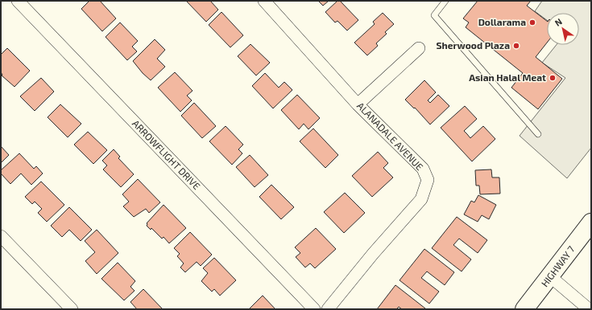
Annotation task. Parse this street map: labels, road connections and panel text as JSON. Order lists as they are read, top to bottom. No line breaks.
{"streets":{"main road":["HIGHWAY 7"],"street":["ALANADALE AVENUE","ARROWFLIGHT DRIVE"]},"places":["Dollarama","Sherwood Plaza","Asian Halal Meat"],"north":"top left"}
